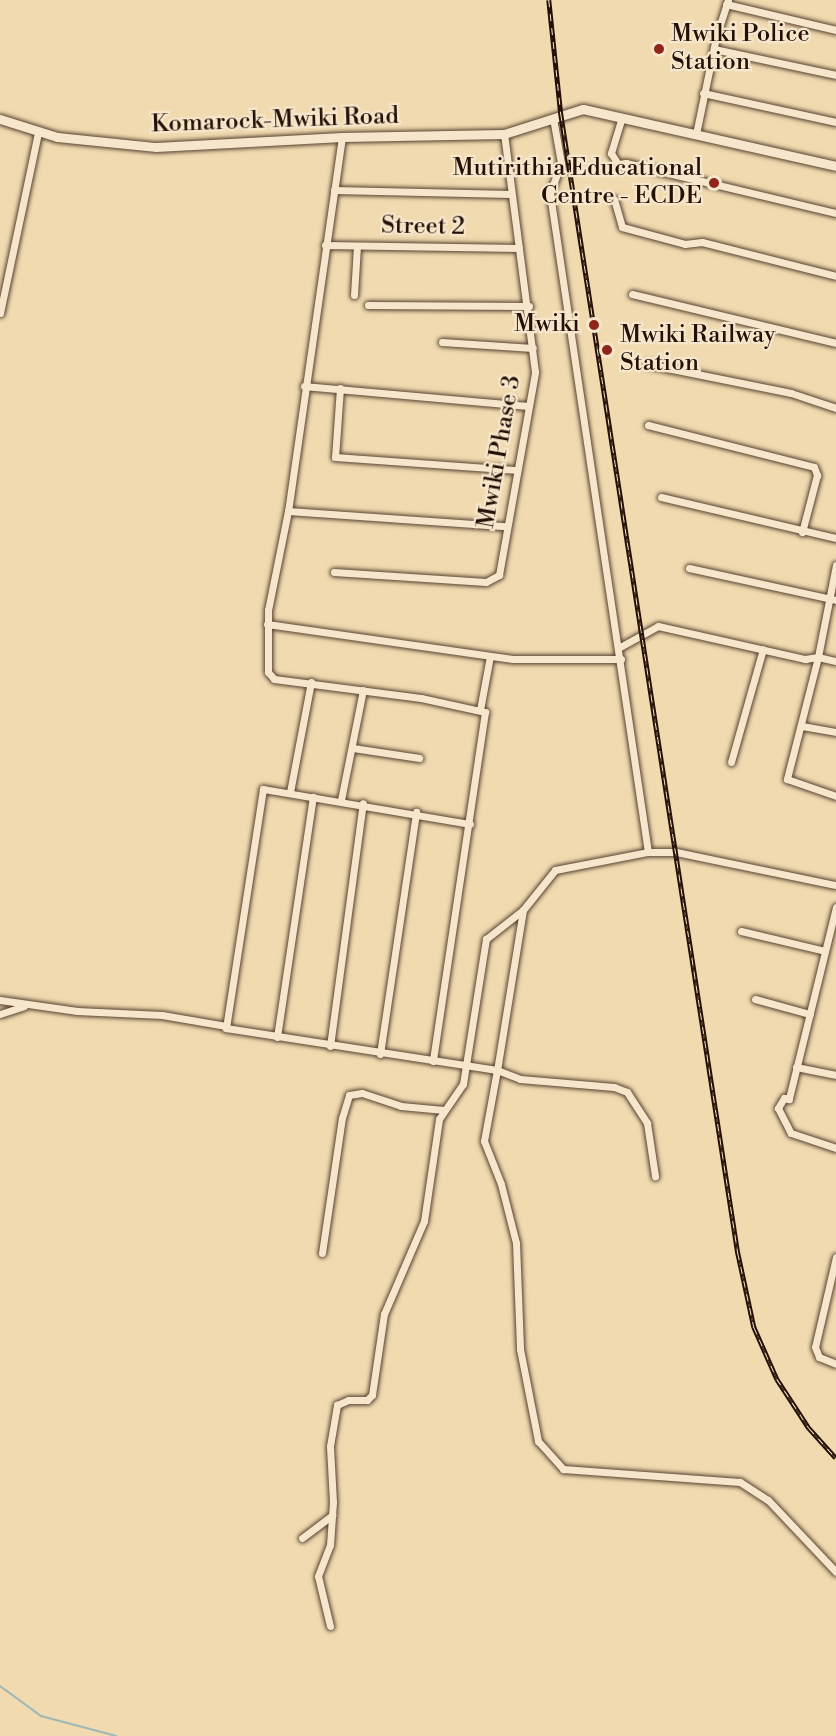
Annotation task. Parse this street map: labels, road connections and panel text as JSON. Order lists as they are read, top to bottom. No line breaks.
{"streets":{"main road":["Komarock-Mwiki Road"],"street":["Street 2","Mwiki Phase 3"]},"crossings":[["Komarock-Mwiki Road","Mwiki Phase 3"],["Street 2","Mwiki Phase 3"]],"places":["Mwiki Police Station","Mutirithia Educational Centre - ECDE","Mwiki","Mwiki Railway Station"]}
